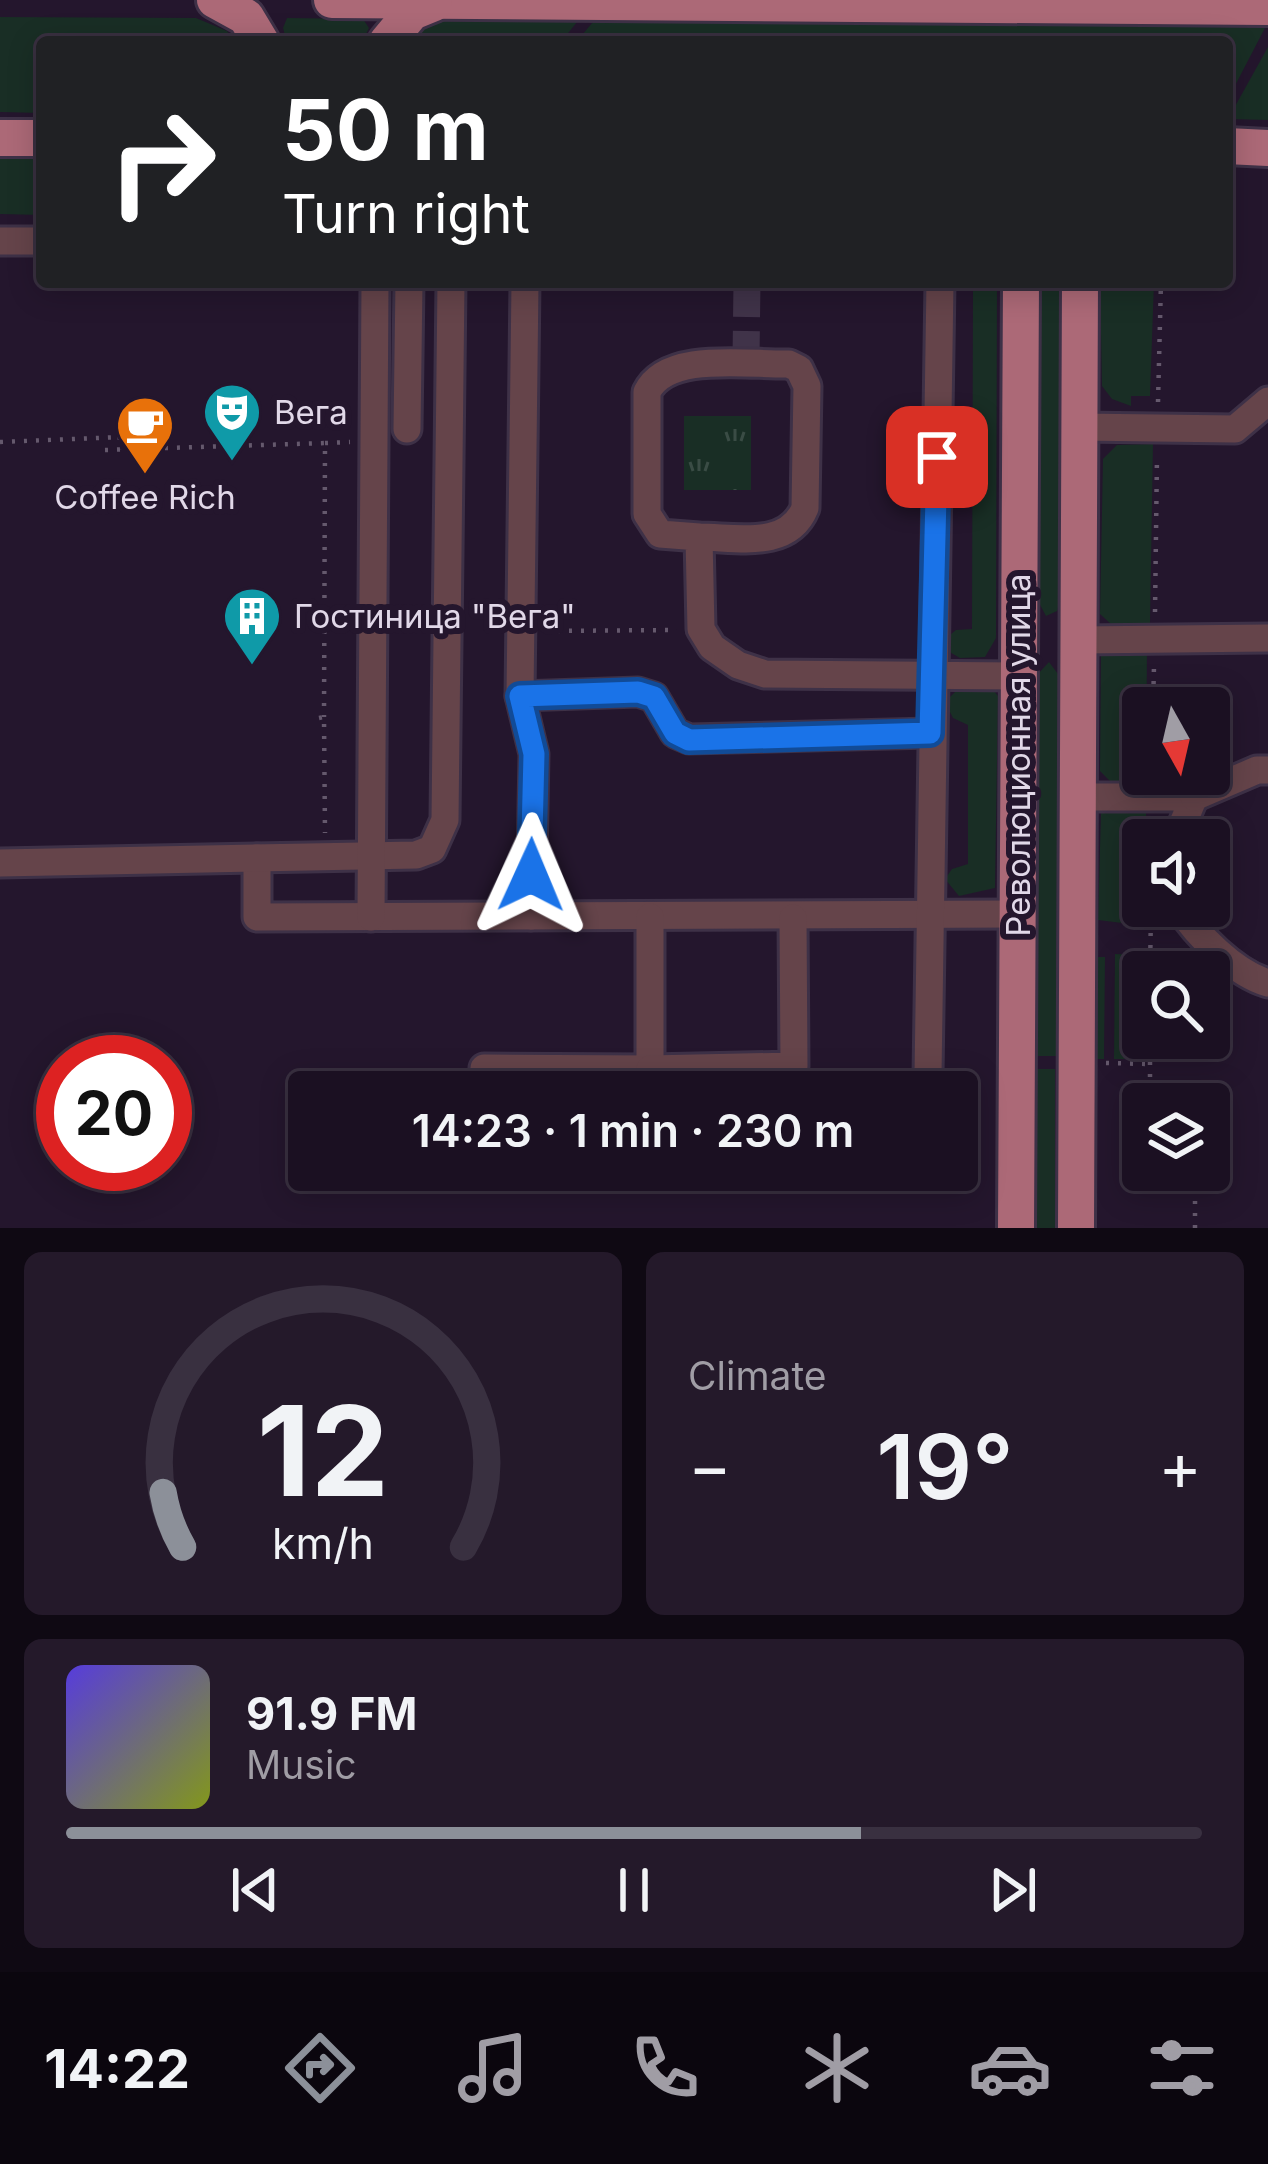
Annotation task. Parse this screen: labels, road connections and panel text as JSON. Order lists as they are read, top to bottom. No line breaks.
{"streets":{"main road":["Революционная улица"]},"places":{"theatre":["Вега"],"cafe":["Coffee Rich"],"building":["Гостиница \"Вега\""]},"north":"bottom","page":{"turn":["50 m","Turn right"],"limit":"20","trip":"14:23 · 1 min · 230 m","tile":"Climate","heat":["−","19°","+"],"song":["91.9 FM","Music"],"tabs":"14:22","gauge":["12","km/h"]}}
